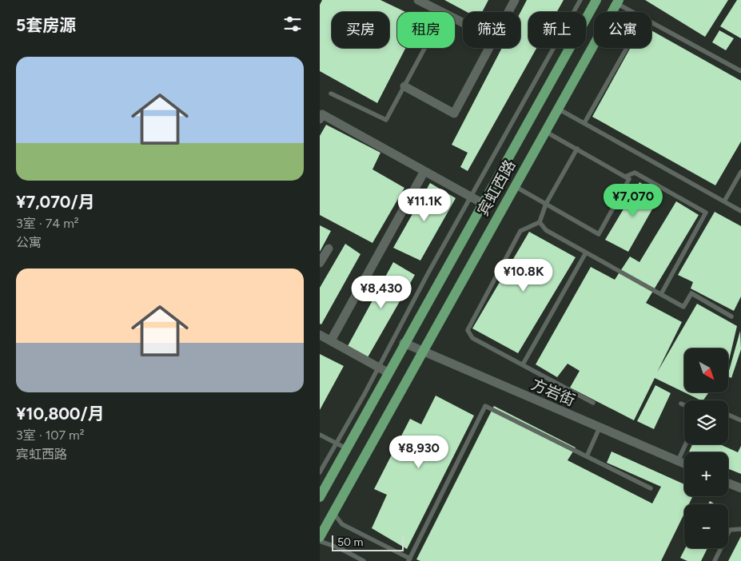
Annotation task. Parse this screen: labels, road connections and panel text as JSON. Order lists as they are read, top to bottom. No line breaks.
{"streets":{"main road":["宾虹西路"],"street":["方岩街"]},"crossings":[["宾虹西路","方岩街"]],"scale_bar":"50 m","north":"bottom right","page":{"heading":"5套房源","chip":["买房","租房","筛选","新上","公寓"],"list":[{"name":"¥7,070/月","note":"3室 · 74 m² · 公寓"},{"name":"¥10,800/月","note":"3室 · 107 m² · 宾虹西路"}],"price":["¥7,070","¥11.1K","¥10.8K","¥8,430","¥8,930"],"map_buttons":["+","−"],"scale":"50 m"}}
